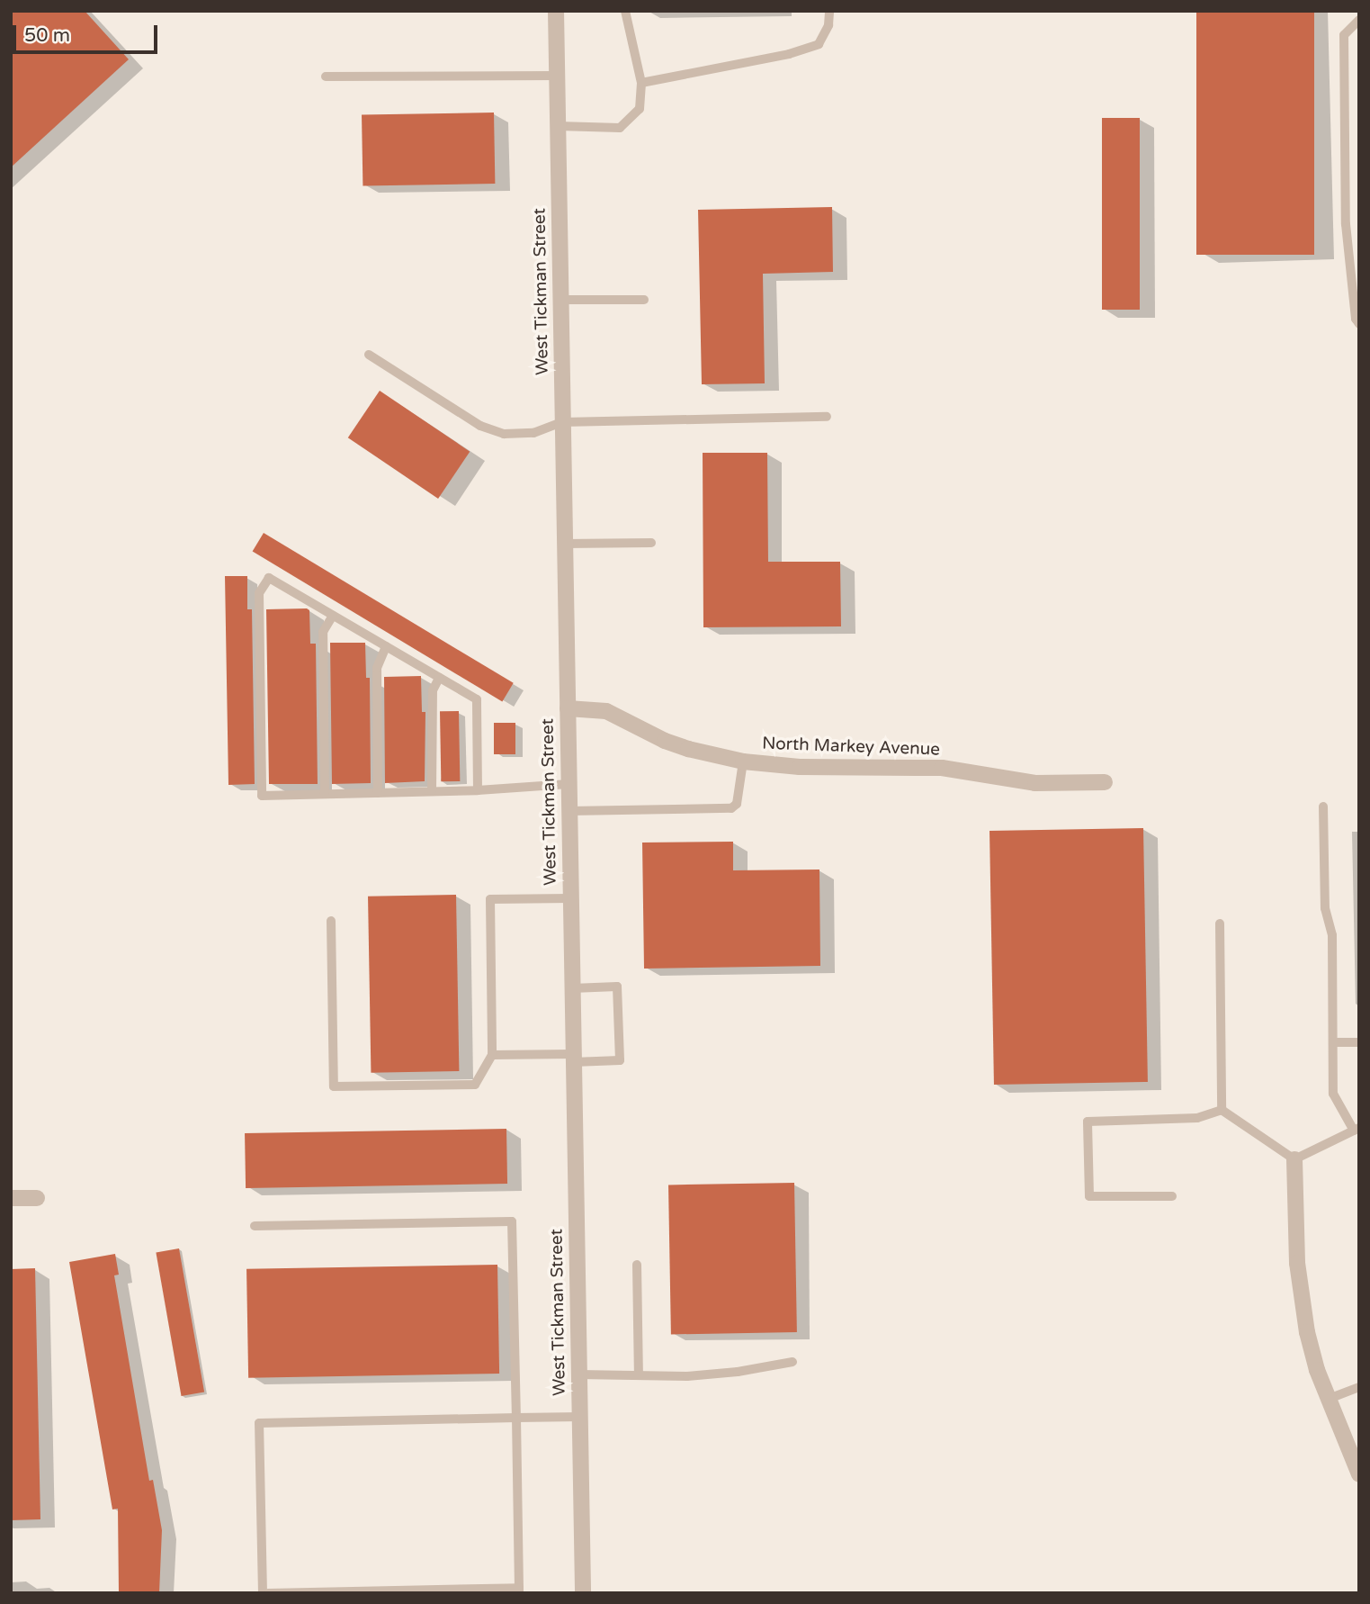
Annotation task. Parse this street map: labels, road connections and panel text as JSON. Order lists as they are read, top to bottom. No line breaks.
{"streets":{"street":["West Tickman Street","North Markey Avenue"]},"crossings":[["West Tickman Street","North Markey Avenue"]],"scale_bar":"50 m"}
